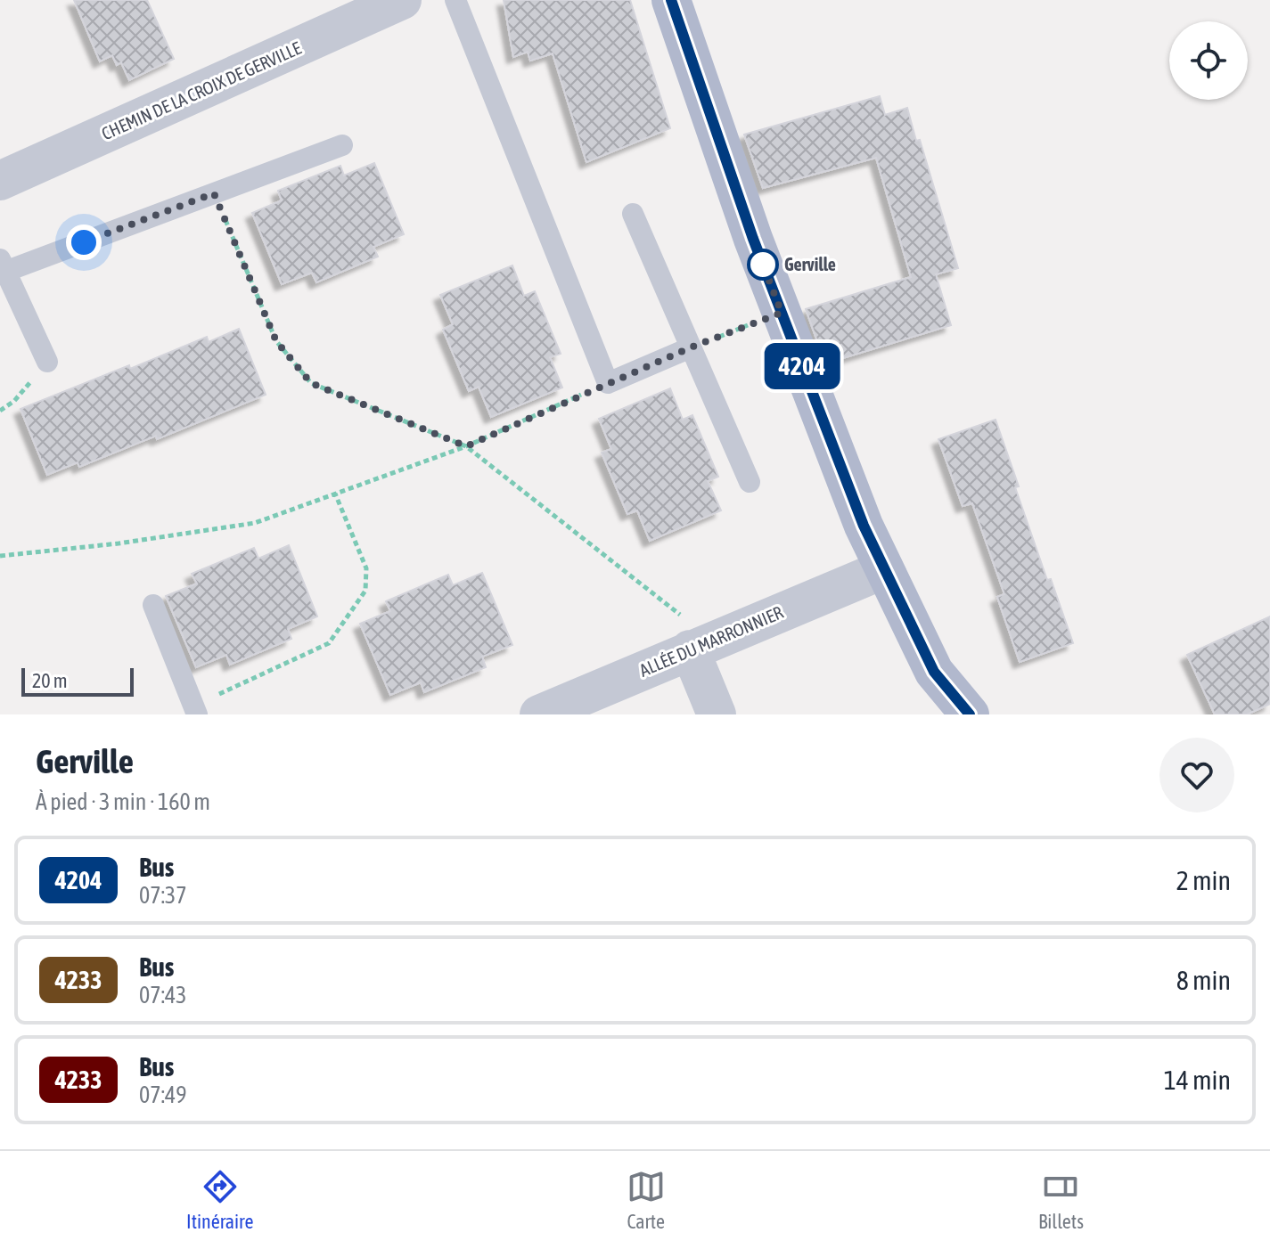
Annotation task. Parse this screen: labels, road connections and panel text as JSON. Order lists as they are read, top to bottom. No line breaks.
{"streets":{"street":["CHEMIN DE LA CROIX DE GERVILLE","ALLÉE DU MARRONNIER"]},"places":["Gerville"],"lines":["bus line 4204"],"scale_bar":"20 m","page":{"on_map":"4204","scale":"20 m","heading":["Gerville","À pied · 3 min · 160 m"],"list":[{"mark":"4204","name":"Bus","note":"07:37","value":"2 min"},{"mark":"4233","name":"Bus","note":"07:43","value":"8 min"},{"mark":"4233","name":"Bus","note":"07:49","value":"14 min"}],"tabs":["Itinéraire","Carte","Billets"]}}
